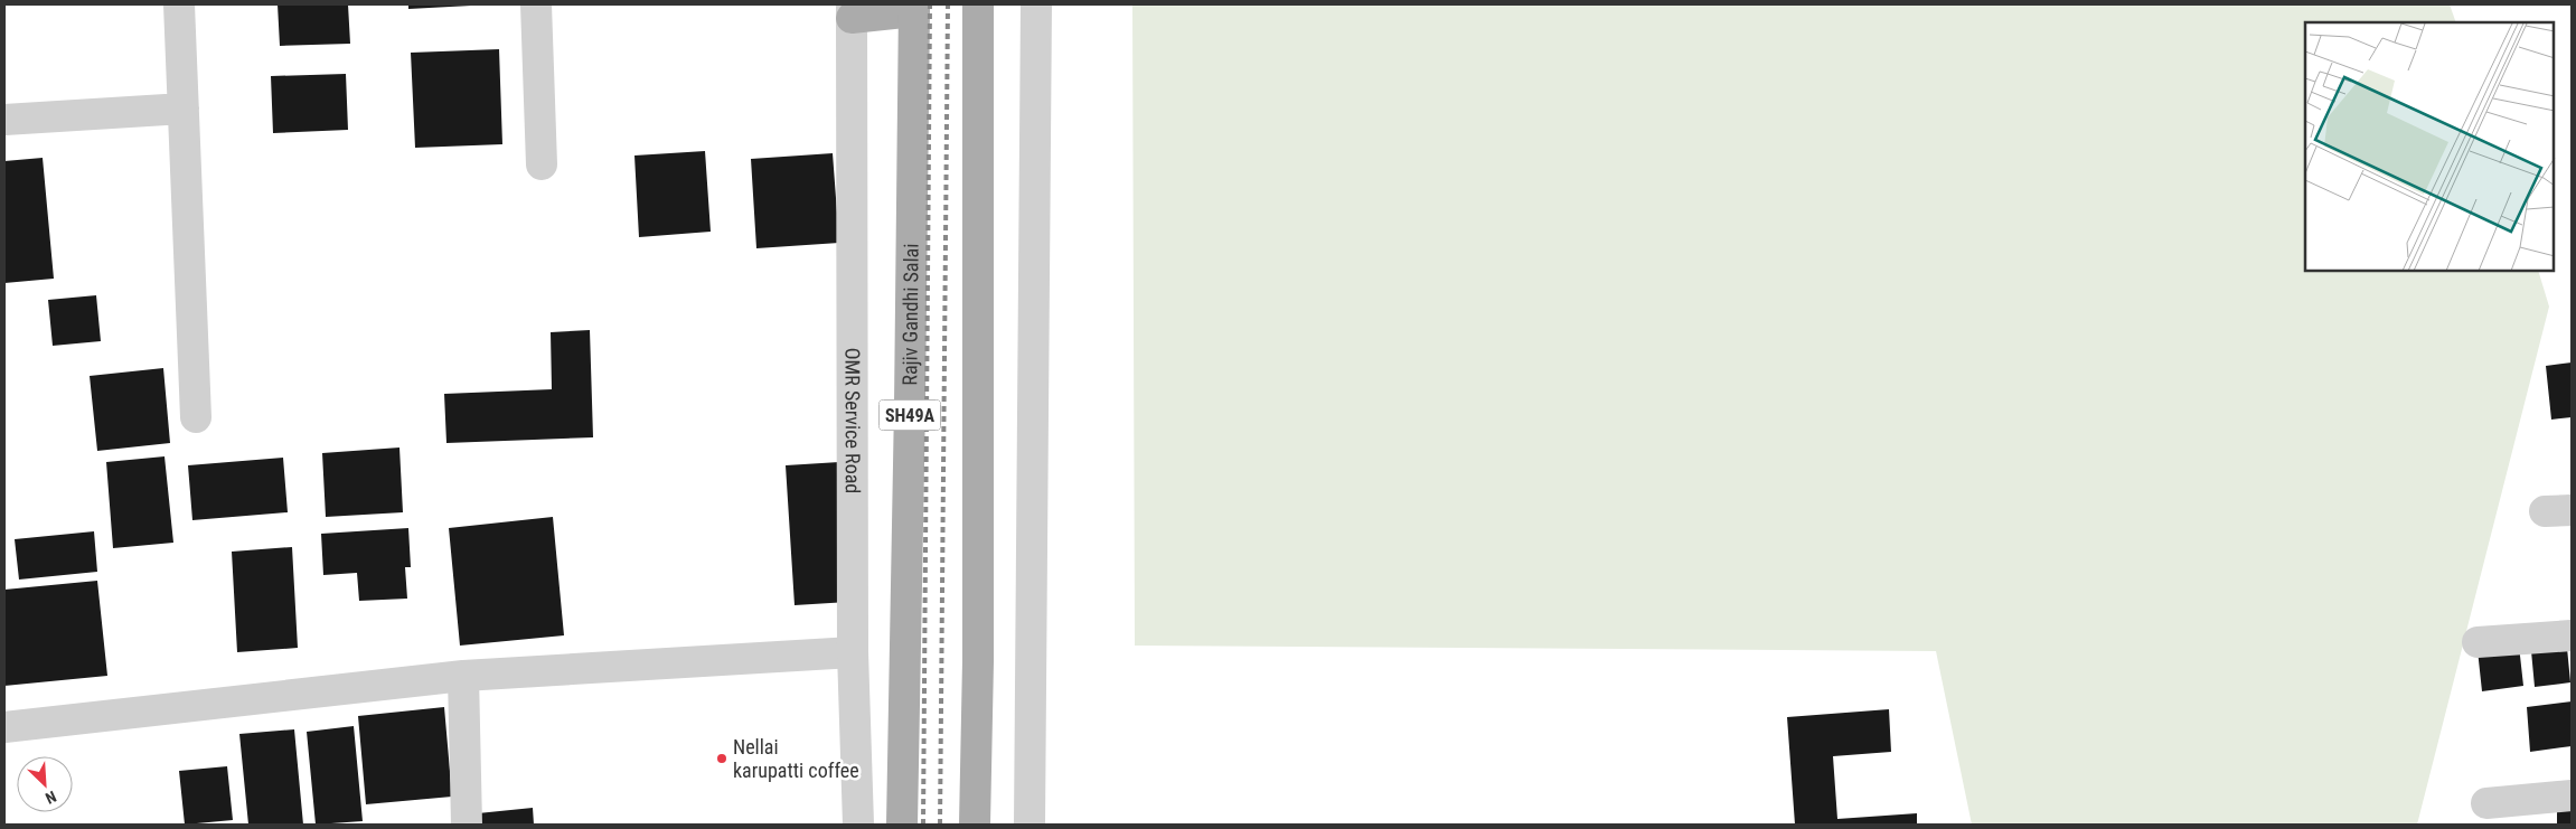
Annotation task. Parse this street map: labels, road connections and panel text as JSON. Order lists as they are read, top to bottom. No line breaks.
{"streets":{"main road":["Rajiv Gandhi Salai","SH49A"],"street":["OMR Service Road"]},"places":["Nellai karupatti coffee"],"north":"bottom right"}
